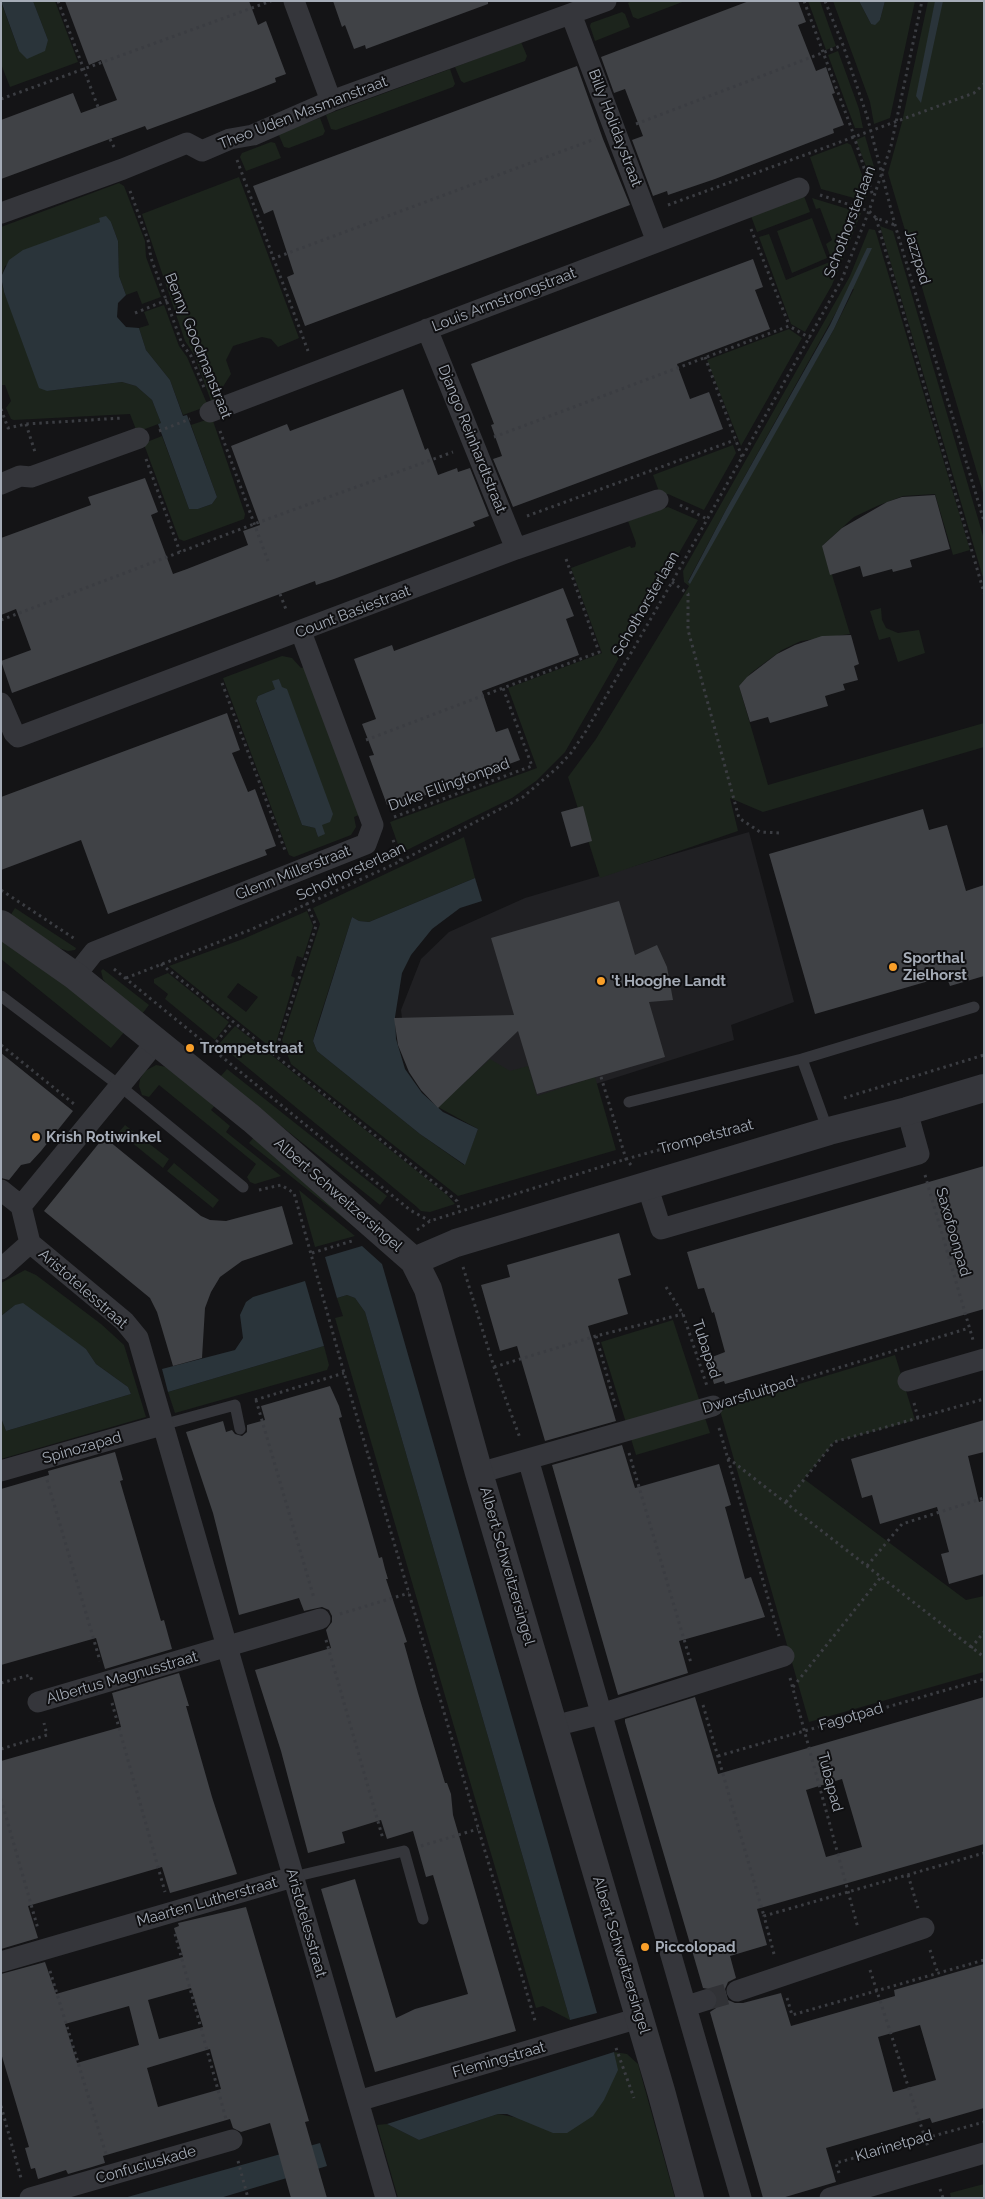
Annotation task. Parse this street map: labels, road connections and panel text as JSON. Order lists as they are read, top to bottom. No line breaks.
{"streets":{"street":["Theo Uden Masmanstraat","Billy Holidaystraat","Louis Armstrongstraat","Django Reinhardtstraat","Count Basiestraat","Glenn Millerstraat","Trompetstraat","Albert Schweitzersingel","Aristotelesstraat","Dwarsfluitpad","Spinozapad","Albertus Magnusstraat","Maarten Lutherstraat","Flemingstraat","Klarinetpad","Confuciuskade"],"path":["Schothorsterlaan","Jazzpad","Benny Goodmanstraat","Duke Ellingtonpad","Saxofoonpad","Tubapad","Fagotpad"]},"crossings":[["Theo Uden Masmanstraat","Billy Holidaystraat"],["Theo Uden Masmanstraat","Benny Goodmanstraat"],["Billy Holidaystraat","Louis Armstrongstraat"],["Schothorsterlaan","Jazzpad"],["Schothorsterlaan","Trompetstraat"],["Louis Armstrongstraat","Benny Goodmanstraat"],["Louis Armstrongstraat","Django Reinhardtstraat"],["Django Reinhardtstraat","Count Basiestraat"],["Duke Ellingtonpad","Glenn Millerstraat"],["Glenn Millerstraat","Albert Schweitzersingel"],["Trompetstraat","Albert Schweitzersingel"],["Albert Schweitzersingel","Dwarsfluitpad"],["Albert Schweitzersingel","Flemingstraat"],["Saxofoonpad","Dwarsfluitpad"],["Aristotelesstraat","Spinozapad"],["Aristotelesstraat","Albertus Magnusstraat"],["Aristotelesstraat","Maarten Lutherstraat"],["Aristotelesstraat","Flemingstraat"],["Tubapad","Dwarsfluitpad"],["Tubapad","Fagotpad"],["Tubapad","Klarinetpad"]],"places":["Sporthal Zielhorst","'t Hooghe Landt","Trompetstraat","Krish Rotiwinkel","Piccolopad"]}
